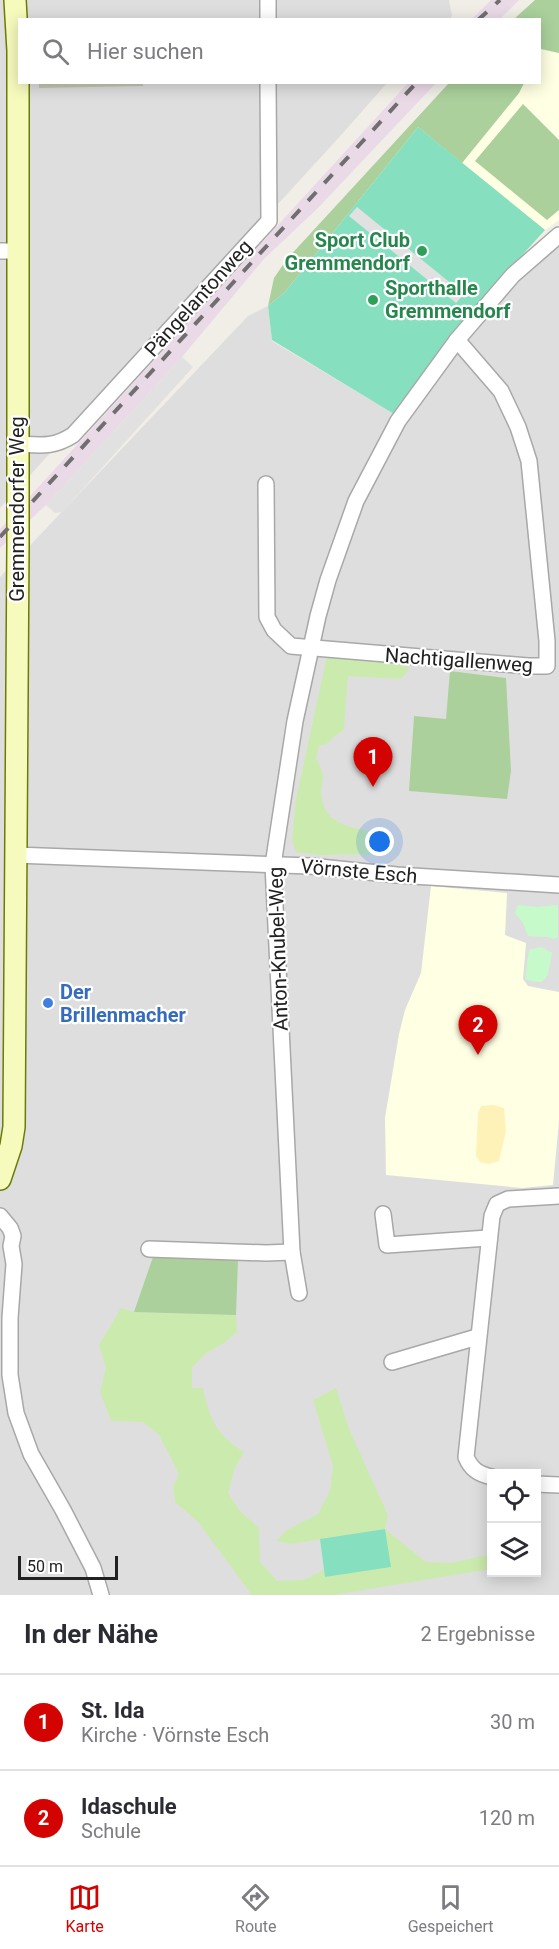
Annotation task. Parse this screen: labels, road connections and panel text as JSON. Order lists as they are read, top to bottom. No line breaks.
{"streets":{"street":["Pängelantonweg","Gremmendorfer Weg","Nachtigallenweg","Vörnste Esch","Anton-Knubel-Weg"]},"crossings":[["Pängelantonweg","Gremmendorfer Weg"],["Gremmendorfer Weg","Vörnste Esch"],["Nachtigallenweg","Anton-Knubel-Weg"],["Vörnste Esch","Anton-Knubel-Weg"]],"places":["Sport Club Gremmendorf","Sporthalle Gremmendorf","Der Brillenmacher"],"scale_bar":"50 m","page":{"search":"Hier suchen","pins":["1","2"],"scale":"50 m","heading":["In der Nähe","2 Ergebnisse"],"list":[{"mark":"1","name":"St. Ida","note":"Kirche · Vörnste Esch","value":"30 m"},{"mark":"2","name":"Idaschule","note":"Schule","value":"120 m"}],"nav":["Karte","Route","Gespeichert"]}}
